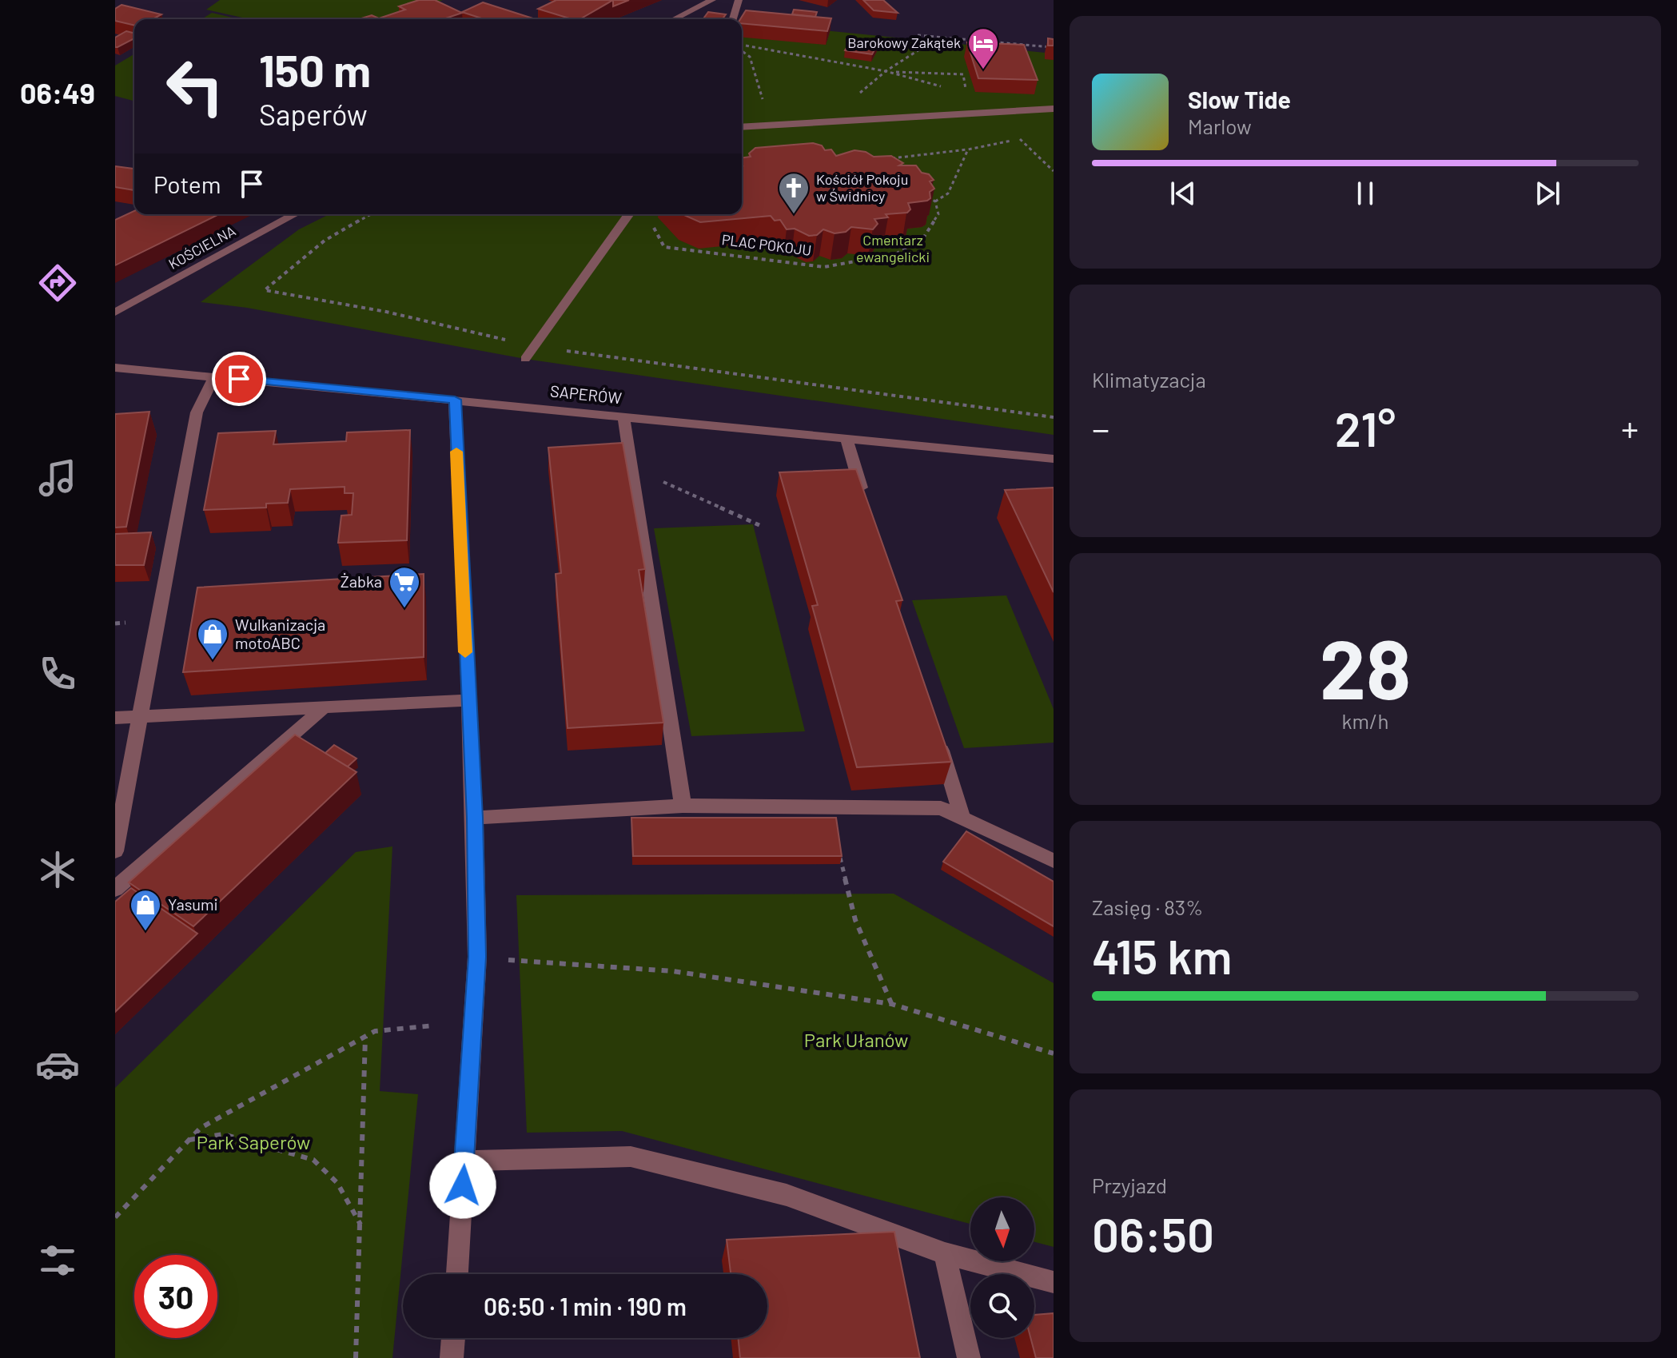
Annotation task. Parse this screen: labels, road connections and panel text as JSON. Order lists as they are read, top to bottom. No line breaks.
{"streets":{"street":["KOŚCIELNA","SAPERÓW"],"path":["PLAC POKOJU"]},"parks":["Cmentarz ewangelicki","Park Ułanów","Park Saperów"],"places":{"hotel":["Barokowy Zakątek"],"church":["Kościół Pokoju w Świdnicy"],"supermarket":["Żabka"],"shop":["Wulkanizacja motoABC","Yasumi"]},"north":"bottom","page":{"tabs":"06:49","turn":["150 m","Saperów"],"song":["Slow Tide","Marlow"],"then":"Potem","tile":["Klimatyzacja",["28","km/h"],["Zasięg · 83%","415 km"],["Przyjazd","06:50"]],"heat":["−","21°","+"],"limit":"30","trip":"06:50 · 1 min · 190 m"}}
